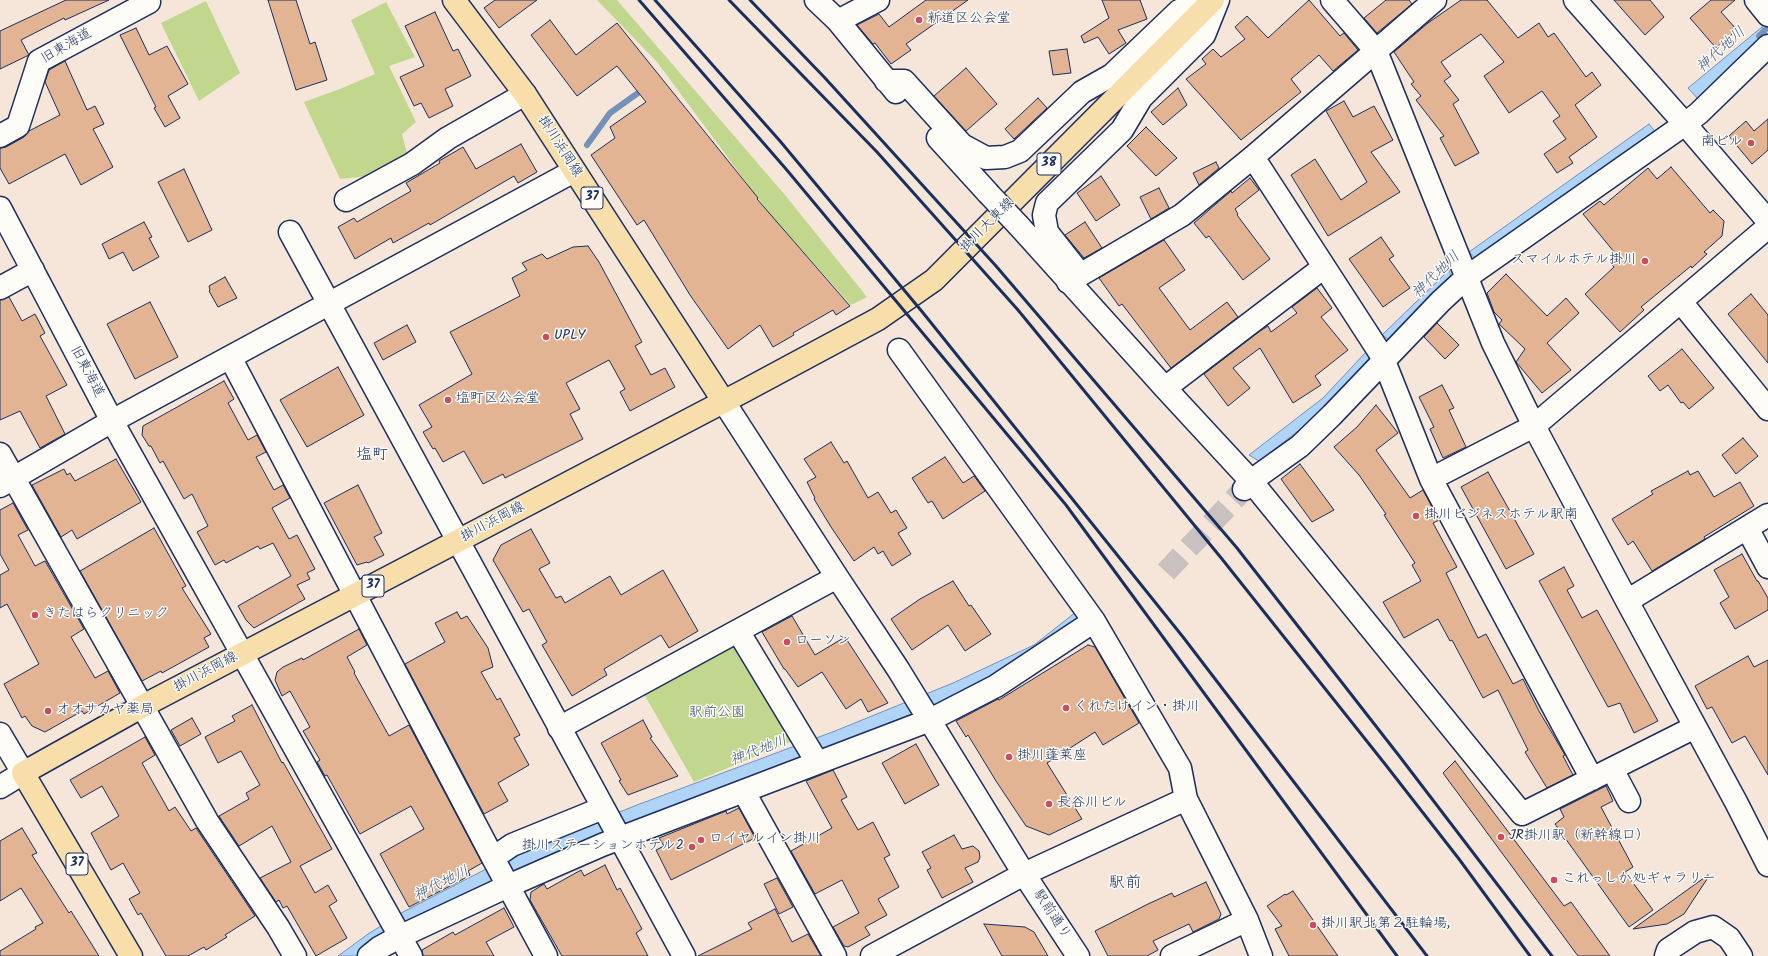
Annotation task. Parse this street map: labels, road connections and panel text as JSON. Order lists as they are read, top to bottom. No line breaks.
{"streets":{"main road":["掛川浜岡線","38","37","掛川大東線"],"street":["旧東海道","駅前通り"]},"crossings":[["旧東海道","掛川浜岡線"],["掛川浜岡線","37"],["掛川浜岡線","掛川大東線"],["掛川浜岡線","駅前通り"],["掛川大東線","駅前通り"]],"districts":["塩町","駅前"],"water":["神代地川"],"parks":["駅前公園"],"places":["新道区公会堂","南ビル","スマイルホテル掛川","UPLY","塩町区公会堂","掛川ビジネスホテル駅南","きたはらクリニック","ローソン","くれたけイン・掛川","オオサカヤ薬局","掛川蓬莱座","長谷川ビル","JR掛川駅（新幹線口）","ロイヤルイン掛川","掛川ステーションホテル2","これっしか処ギャラリー","掛川駅北第２駐輪場,"]}
